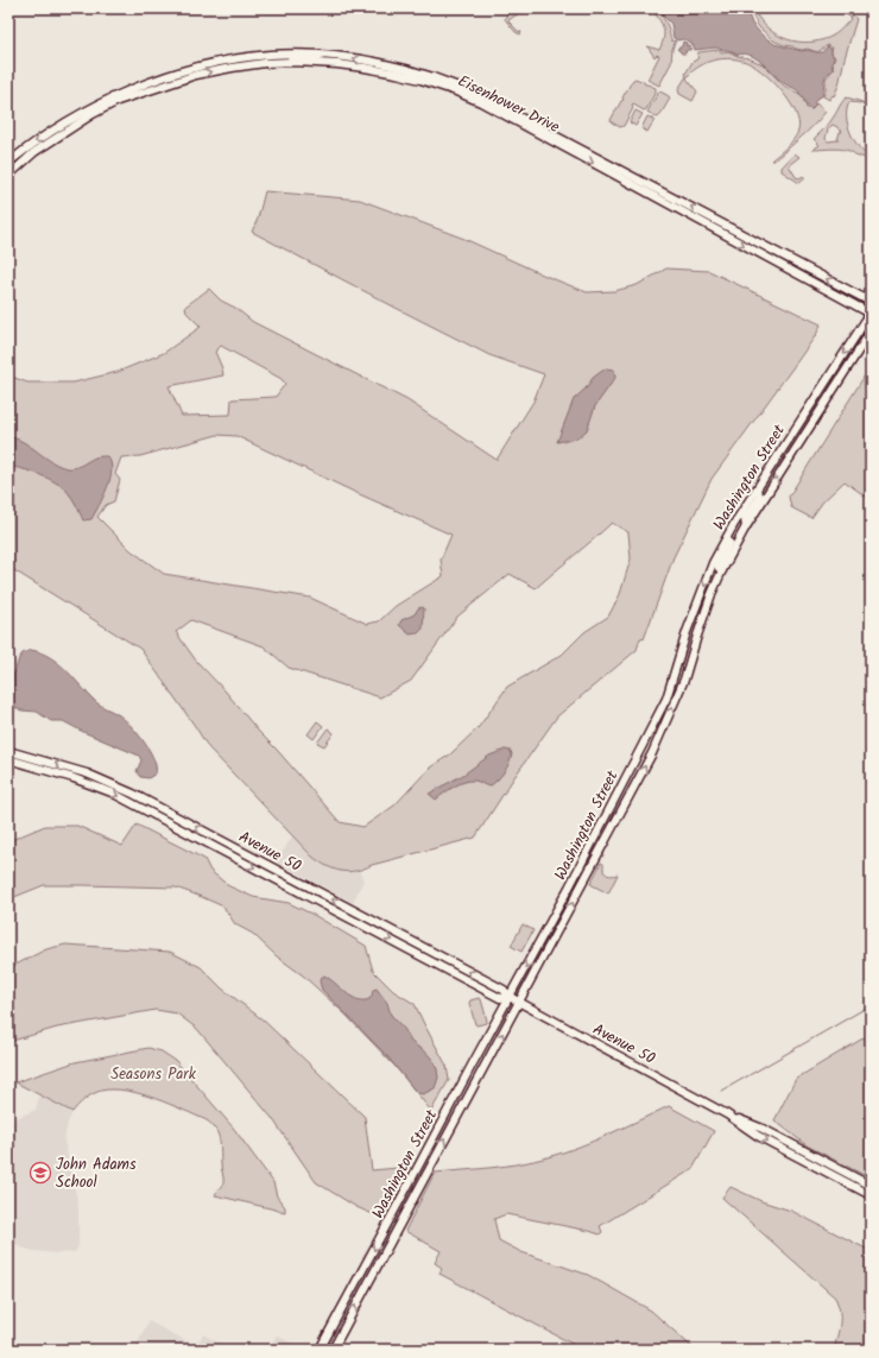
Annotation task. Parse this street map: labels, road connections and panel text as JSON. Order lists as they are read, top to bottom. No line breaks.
{"streets":{"main road":["Eisenhower Drive","Washington Street","Avenue 50"]},"crossings":[["Eisenhower Drive","Washington Street"],["Washington Street","Avenue 50"]],"parks":["Seasons Park"],"places":{"school or university":["John Adams School"]}}
